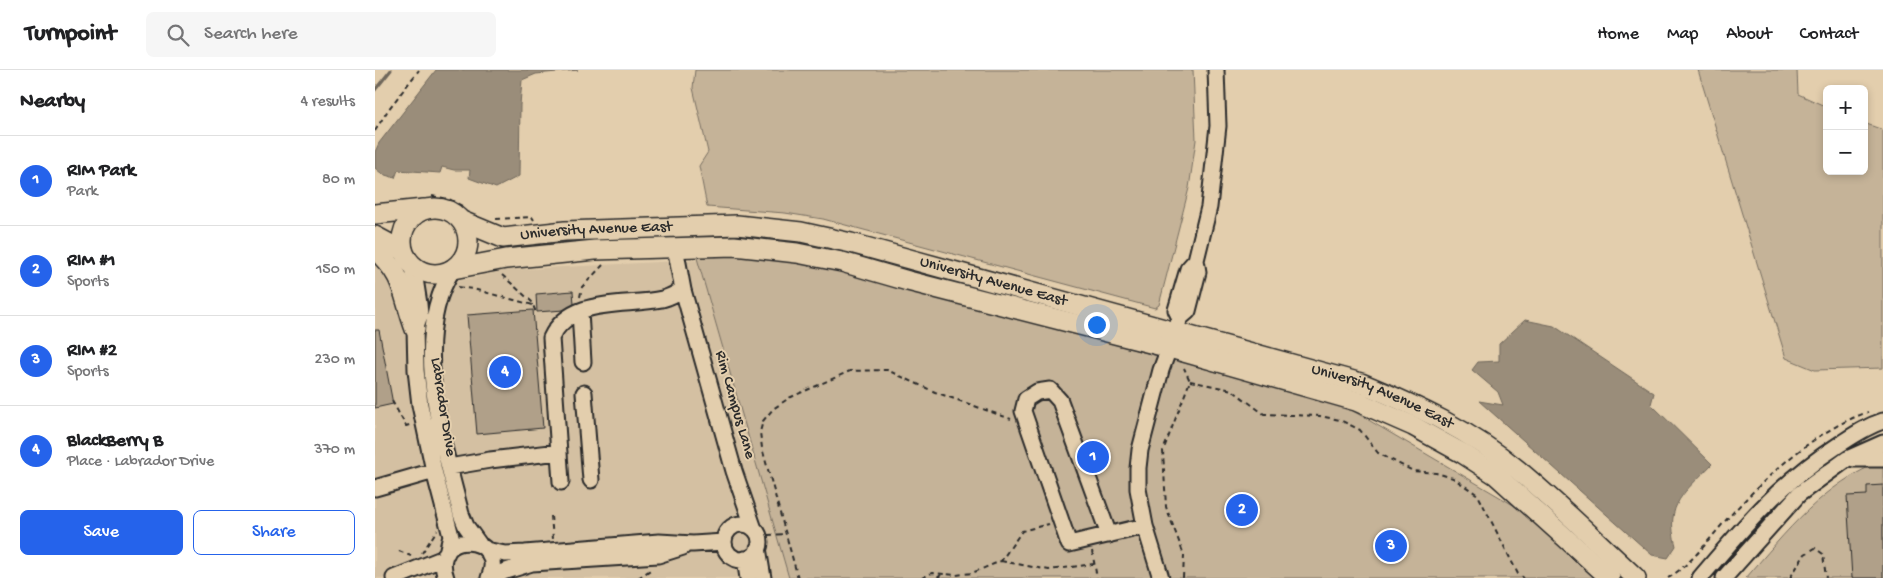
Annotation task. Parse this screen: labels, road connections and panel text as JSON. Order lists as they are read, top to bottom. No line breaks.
{"streets":{"main road":["University Avenue East"],"street":["Rim Campus Lane","Labrador Drive"]},"crossings":[["University Avenue East","Rim Campus Lane"],["University Avenue East","Labrador Drive"]],"page":{"header":"Turnpoint","search":"Search here","nav":["Home","Map","About","Contact"],"heading":["Nearby","4 results"],"map_buttons":["+","−"],"list":[{"mark":"1","name":"RIM Park","note":"Park","value":"80 m"},{"mark":"2","name":"RIM #1","note":"Sports","value":"150 m"},{"mark":"3","name":"RIM #2","note":"Sports","value":"230 m"},{"mark":"4","name":"BlackBerry B","note":"Place · Labrador Drive","value":"370 m"}],"pins":["4","1","2","3"],"buttons":["Save","Share"]}}
